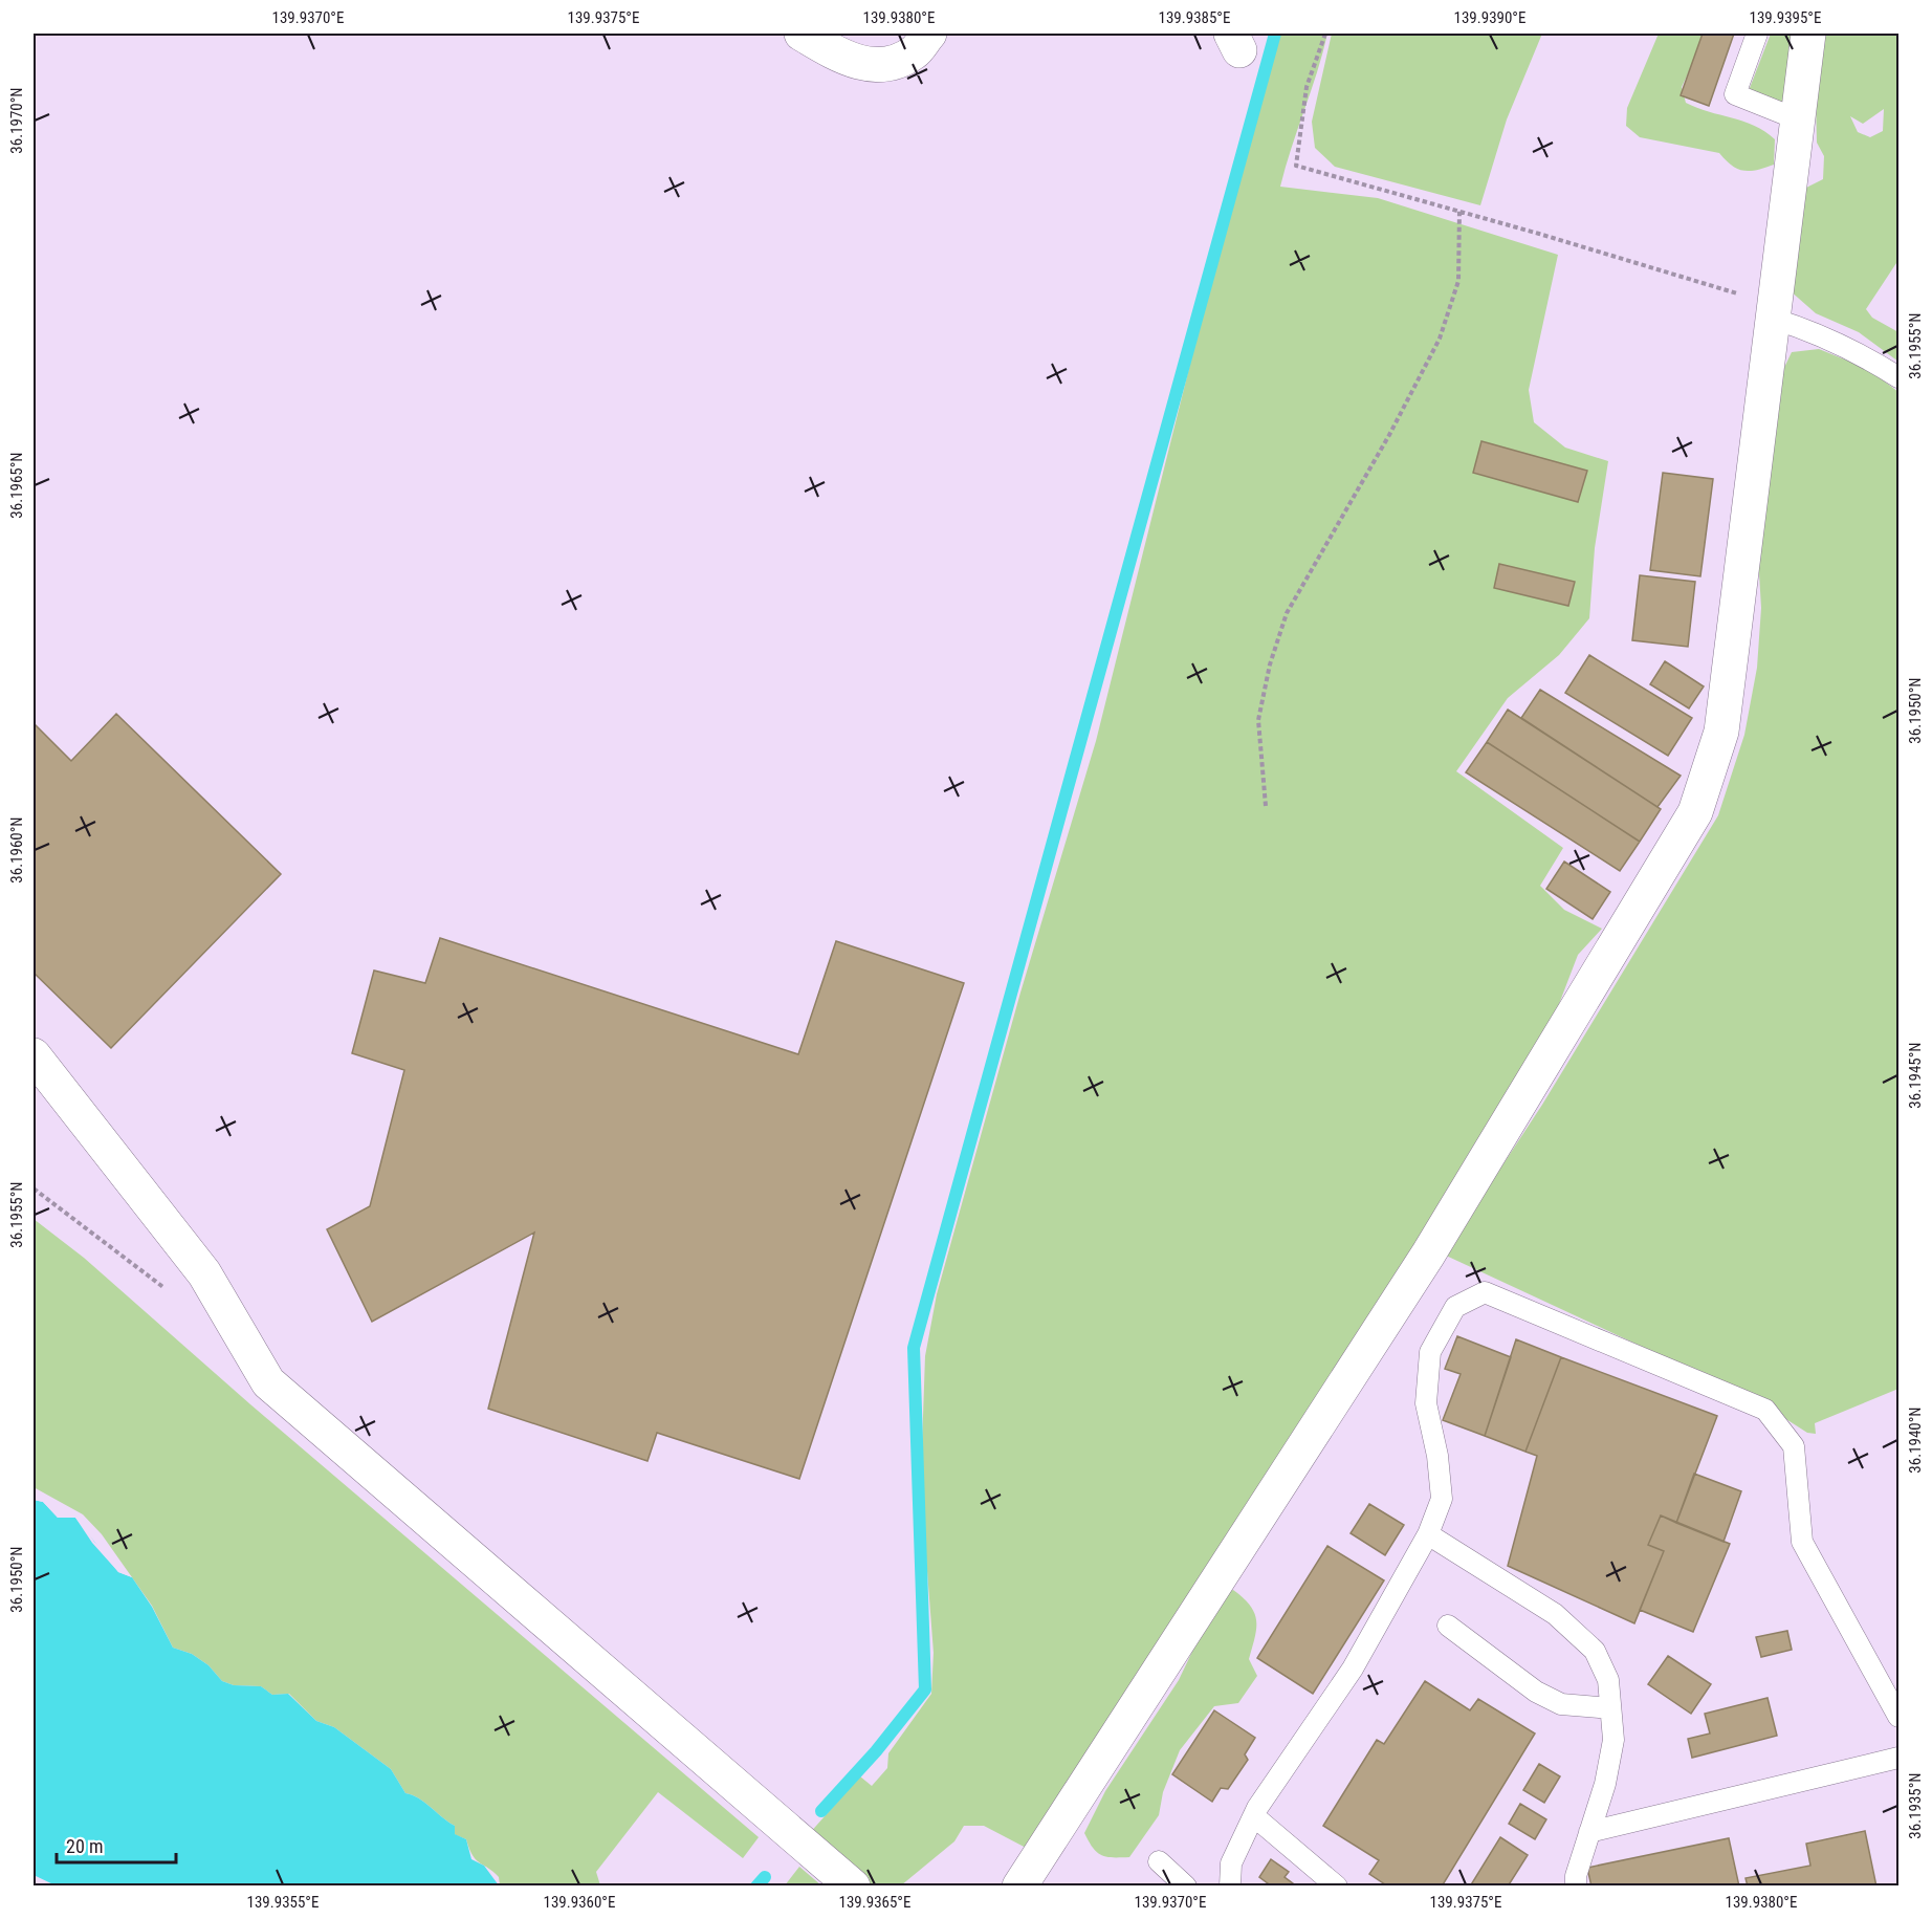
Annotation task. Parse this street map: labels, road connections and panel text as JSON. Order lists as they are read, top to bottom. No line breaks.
{"scale_bar":"20 m","coordinates":["139.9370°E","139.9375°E","139.9380°E","139.9385°E","139.9390°E","139.9395°E","36.1970°N","36.1955°N","36.1965°N","36.1950°N","36.1960°N","36.1945°N","36.1940°N","36.1935°N","139.9355°E","139.9360°E","139.9365°E"]}
